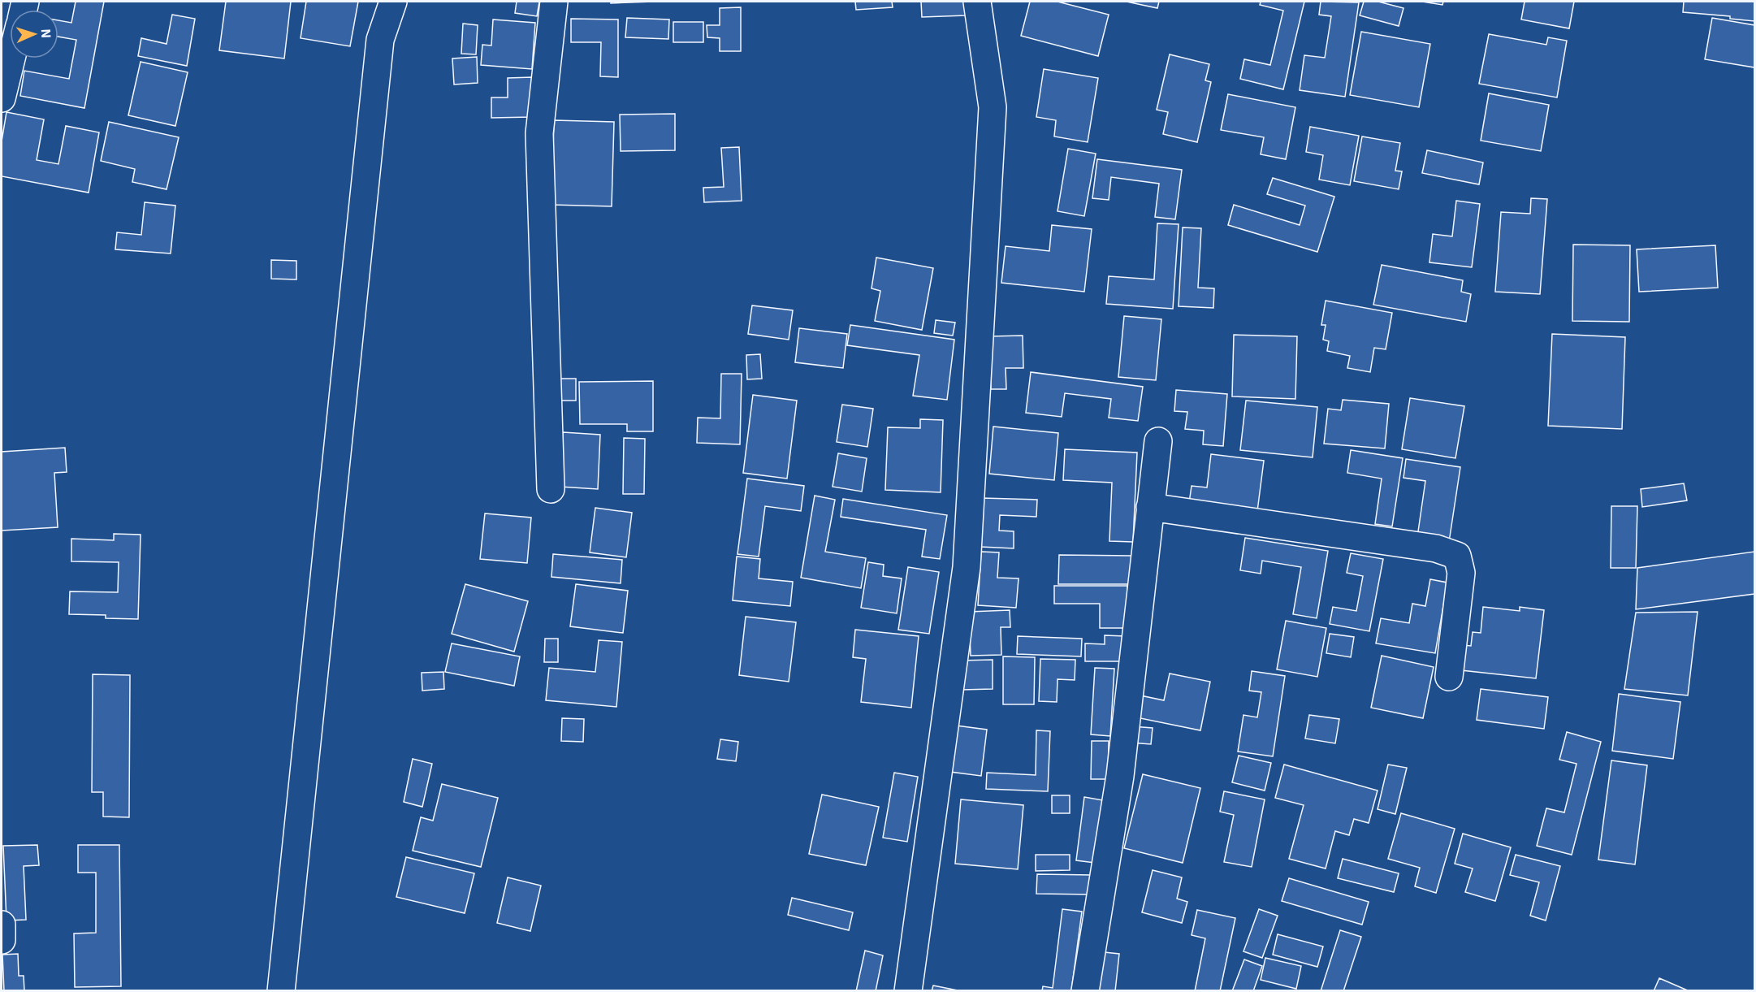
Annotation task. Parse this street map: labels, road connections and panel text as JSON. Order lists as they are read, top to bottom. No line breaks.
{"north":"right"}
